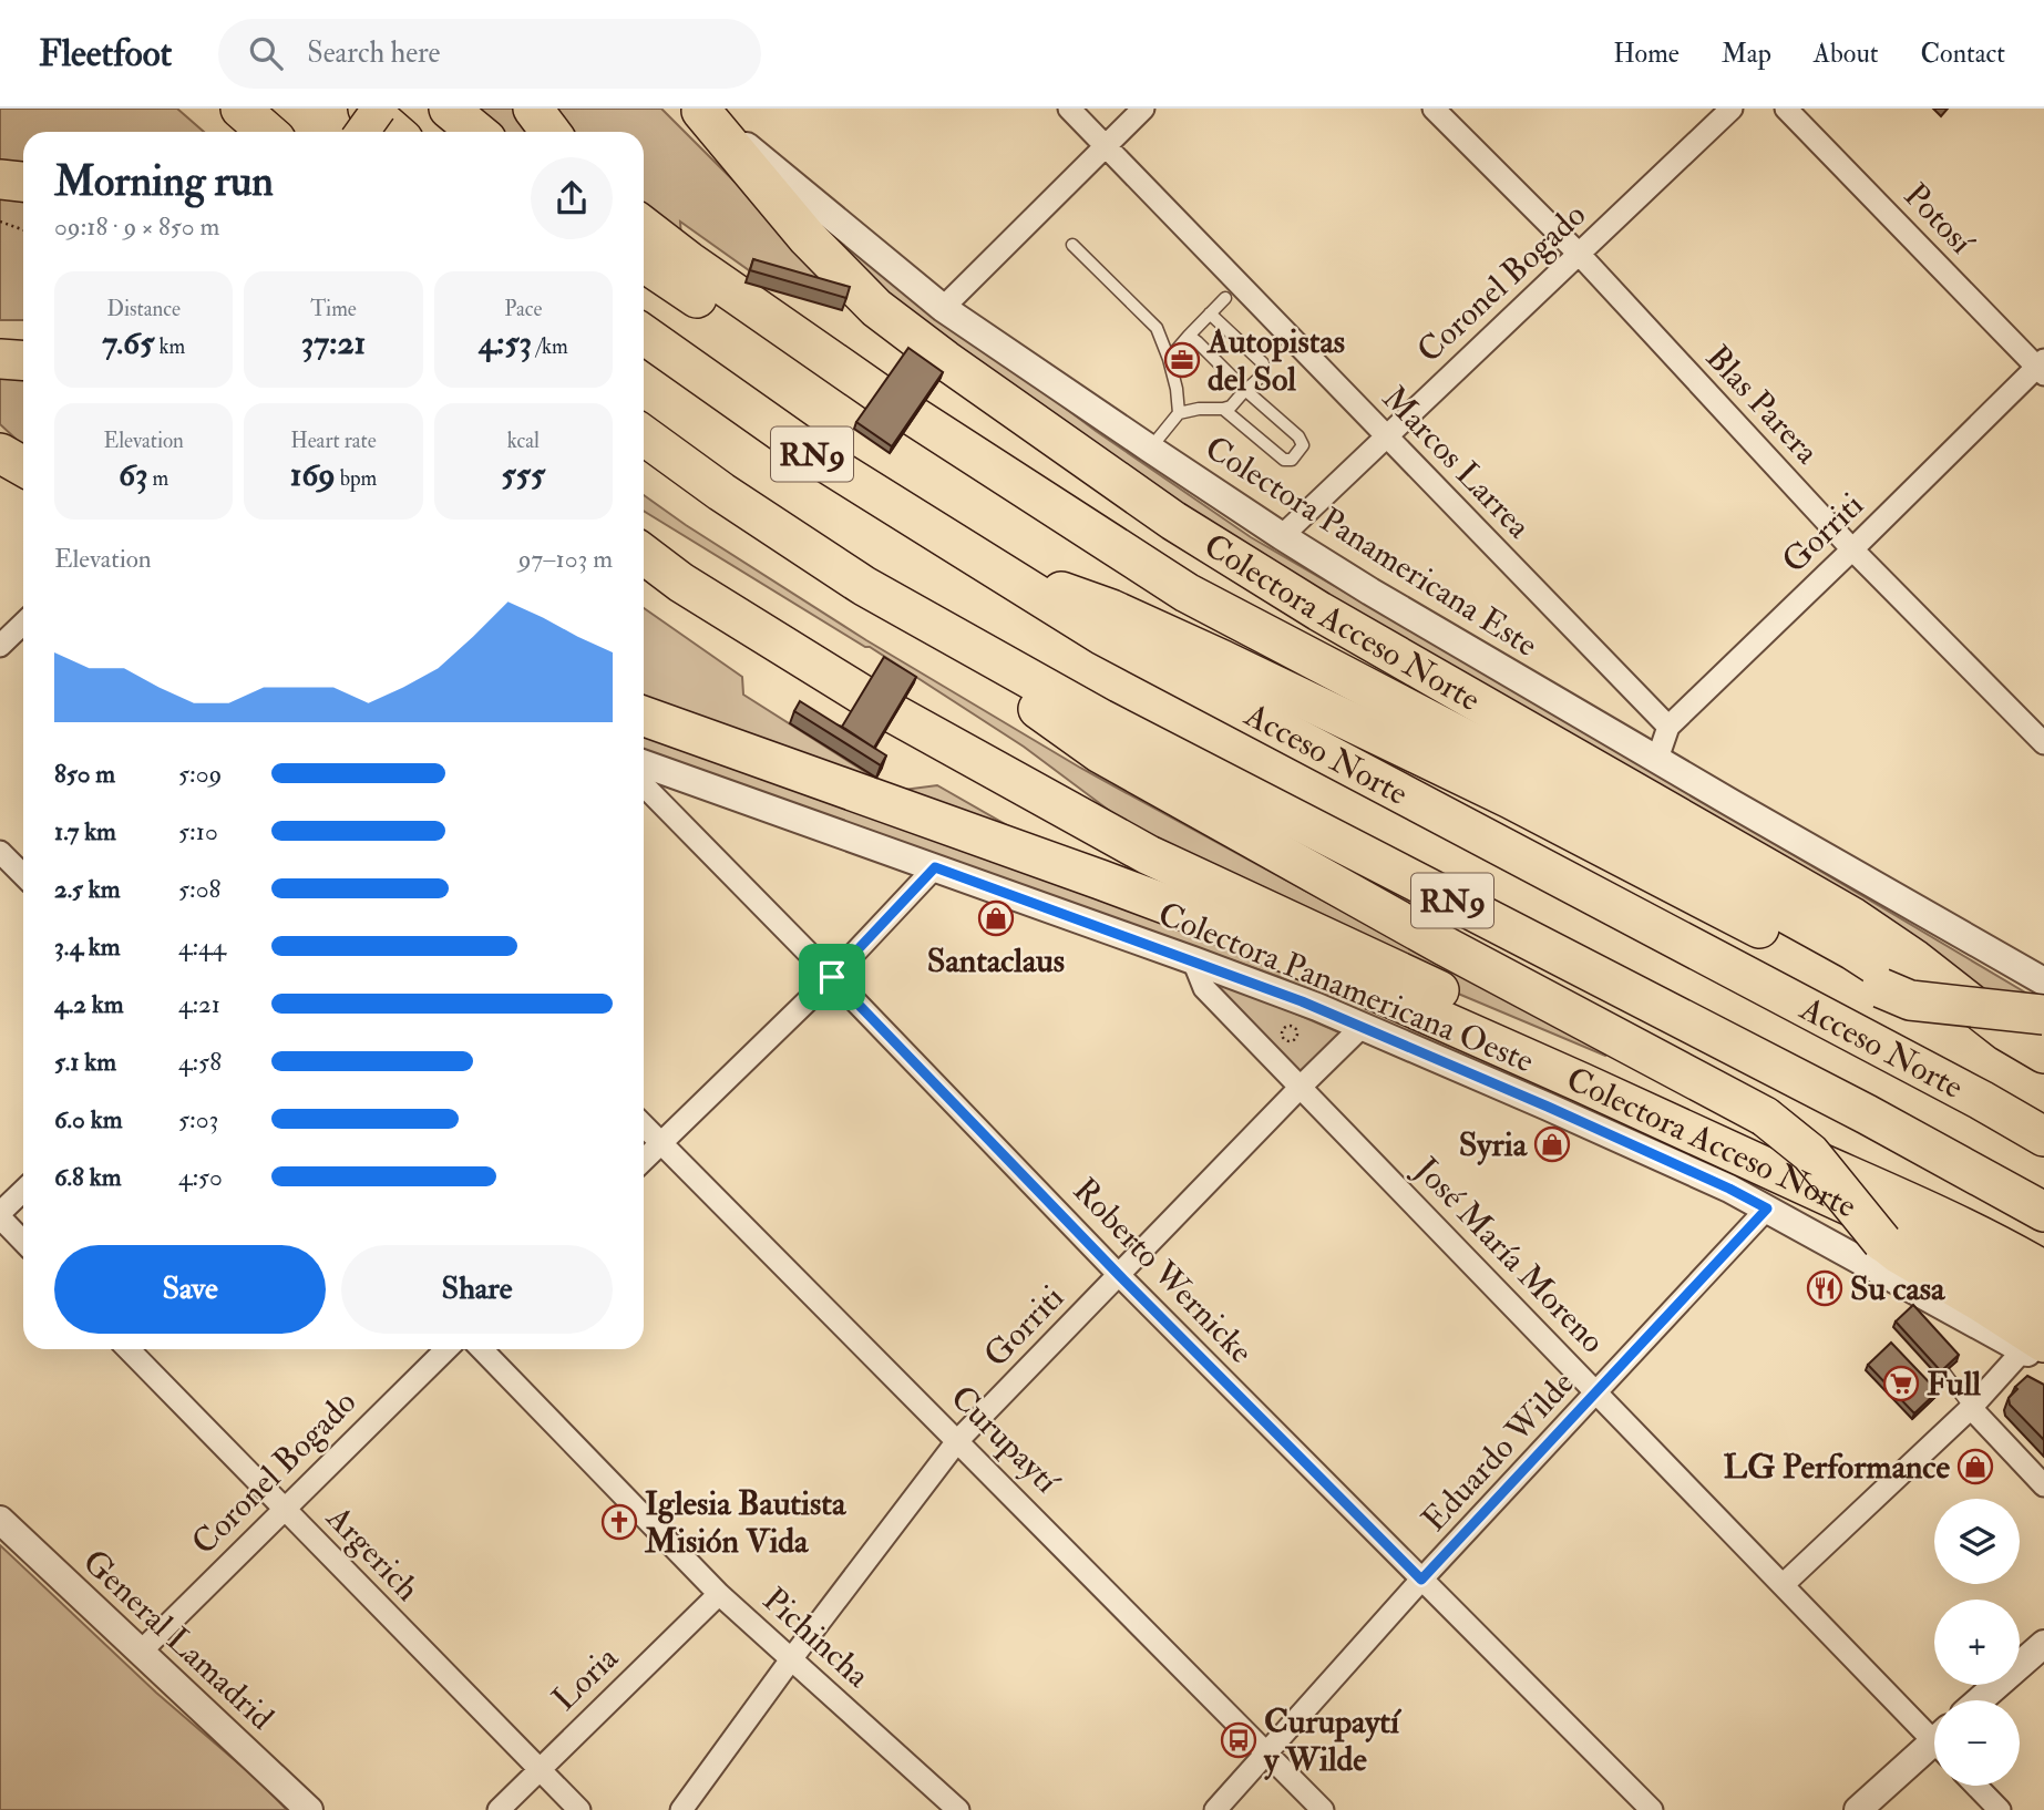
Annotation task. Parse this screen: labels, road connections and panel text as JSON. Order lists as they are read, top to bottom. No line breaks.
{"streets":{"highway":["RN9","Colectora Acceso Norte","Acceso Norte"],"street":["Potosí","Coronel Bogado","Blas Parera","Marcos Larrea","Gorriti","Colectora Panamericana Este","Colectora Panamericana Oeste","José María Moreno","Roberto Wernicke","Curupaytí","Eduardo Wilde","Argerich","Pichincha","General Lamadrid","Loria"]},"crossings":[["Potosí","Gorriti"],["Coronel Bogado","Blas Parera"],["Coronel Bogado","Marcos Larrea"],["Coronel Bogado","Colectora Panamericana Este"],["Coronel Bogado","Argerich"],["Coronel Bogado","General Lamadrid"],["Blas Parera","Gorriti"],["Marcos Larrea","Gorriti"],["Gorriti","Colectora Panamericana Este"],["Gorriti","Colectora Panamericana Oeste"],["Gorriti","José María Moreno"],["Gorriti","Roberto Wernicke"],["Gorriti","Curupaytí"],["Gorriti","Pichincha"],["Colectora Panamericana Este","Colectora Acceso Norte"],["Colectora Panamericana Oeste","José María Moreno"],["Colectora Panamericana Oeste","Eduardo Wilde"],["José María Moreno","Eduardo Wilde"],["Roberto Wernicke","Eduardo Wilde"],["Curupaytí","Eduardo Wilde"],["Argerich","Loria"],["Pichincha","Loria"]],"places":{"office":["Autopistas del Sol"],"shop":["Santaclaus","Syria","LG Performance"],"restaurant":["Su casa"],"supermarket":["Full"],"church":["Iglesia Bautista Misión Vida"],"bus stop":["Curupaytí y Wilde"]},"page":{"header":"Fleetfoot","search":"Search here","nav":["Home","Map","About","Contact"],"heading":["Morning run","09:18 · 9 × 850 m"],"stats":[["Distance","7.65 km"],["Time","37:21"],["Pace","4:53 /km"],["Elevation","63 m"],["Heart rate","169 bpm"],["kcal","555"]],"chart":["Elevation","97–103 m"],"list":[{"name":"850 m","note":"5:09"},{"name":"1.7 km","note":"5:10"},{"name":"2.5 km","note":"5:08"},{"name":"3.4 km","note":"4:44"},{"name":"4.2 km","note":"4:21"},{"name":"5.1 km","note":"4:58"},{"name":"6.0 km","note":"5:03"},{"name":"6.8 km","note":"4:50"}],"buttons":["Save","Share"],"map_buttons":["+","−"]}}
